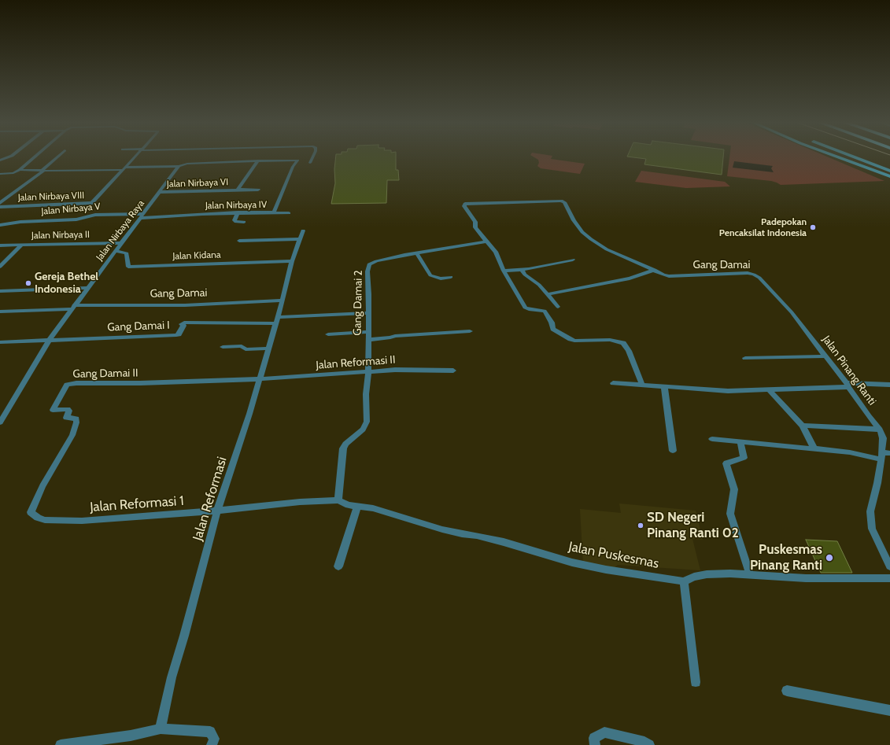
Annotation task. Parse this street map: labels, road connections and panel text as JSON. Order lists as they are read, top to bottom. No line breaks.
{"streets":{"street":["Jalan Nirbaya VI","Jalan Nirbaya VIII","Jalan Nirbaya IV","Jalan Nirbaya V","Jalan Nirbaya Raya","Jalan Nirbaya II","Jalan Kidana","Gang Damai","Gang Damai 2","Gang Damai I","Jalan Reformasi II","Jalan Pinang Ranti","Gang Damai II","Jalan Reformasi","Jalan Reformasi 1","Jalan Puskesmas"]},"crossings":[["Jalan Nirbaya VI","Jalan Nirbaya IV"],["Jalan Nirbaya VI","Jalan Nirbaya Raya"],["Jalan Nirbaya IV","Jalan Nirbaya V"],["Jalan Nirbaya IV","Jalan Nirbaya Raya"],["Jalan Nirbaya V","Jalan Nirbaya Raya"],["Jalan Nirbaya Raya","Jalan Nirbaya II"],["Jalan Nirbaya Raya","Jalan Kidana"],["Jalan Nirbaya Raya","Gang Damai"],["Jalan Nirbaya Raya","Gang Damai I"],["Jalan Kidana","Jalan Reformasi"],["Gang Damai","Jalan Pinang Ranti"],["Gang Damai","Jalan Reformasi"],["Gang Damai 2","Jalan Reformasi II"],["Gang Damai 2","Jalan Reformasi 1"],["Gang Damai 2","Jalan Puskesmas"],["Gang Damai I","Jalan Reformasi"],["Jalan Reformasi II","Gang Damai II"],["Jalan Reformasi II","Jalan Reformasi"],["Gang Damai II","Jalan Reformasi"],["Gang Damai II","Jalan Reformasi 1"],["Jalan Reformasi","Jalan Reformasi 1"],["Jalan Reformasi 1","Jalan Puskesmas"]],"places":["Padepokan Pencaksilat Indonesia","Gereja Bethel Indonesia","SD Negeri Pinang Ranti 02","Puskesmas Pinang Ranti"]}
